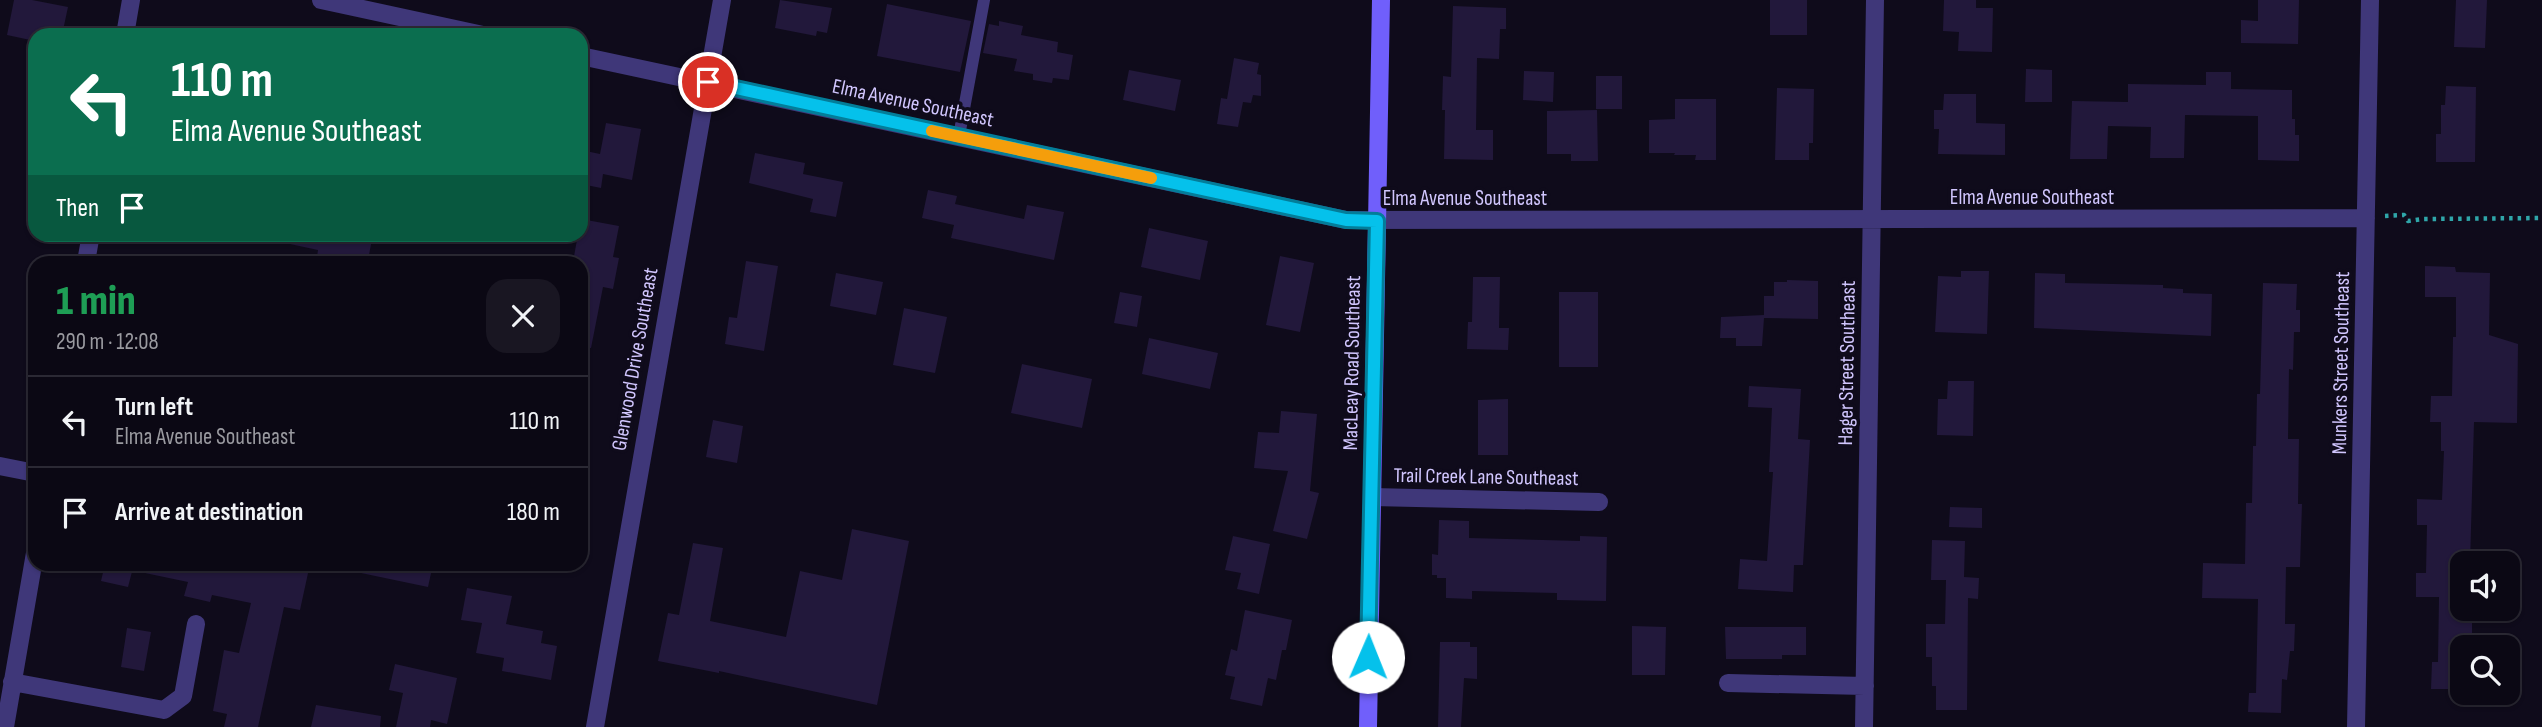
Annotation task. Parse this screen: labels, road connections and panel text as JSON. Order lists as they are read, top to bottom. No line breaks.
{"streets":{"street":["Elma Avenue Southeast","Glenwood Drive Southeast","MacLeay Road Southeast","Hager Street Southeast","Munkers Street Southeast","Trail Creek Lane Southeast"]},"crossings":[["Elma Avenue Southeast","Glenwood Drive Southeast"],["Elma Avenue Southeast","MacLeay Road Southeast"],["Elma Avenue Southeast","Hager Street Southeast"],["Elma Avenue Southeast","Munkers Street Southeast"],["MacLeay Road Southeast","Trail Creek Lane Southeast"]],"page":{"turn":["110 m","Elma Avenue Southeast"],"then":"Then","heading":["1 min","290 m · 12:08"],"list":[{"name":"Turn left","note":"Elma Avenue Southeast","value":"110 m"},{"name":"Arrive at destination","value":"180 m"}]}}
